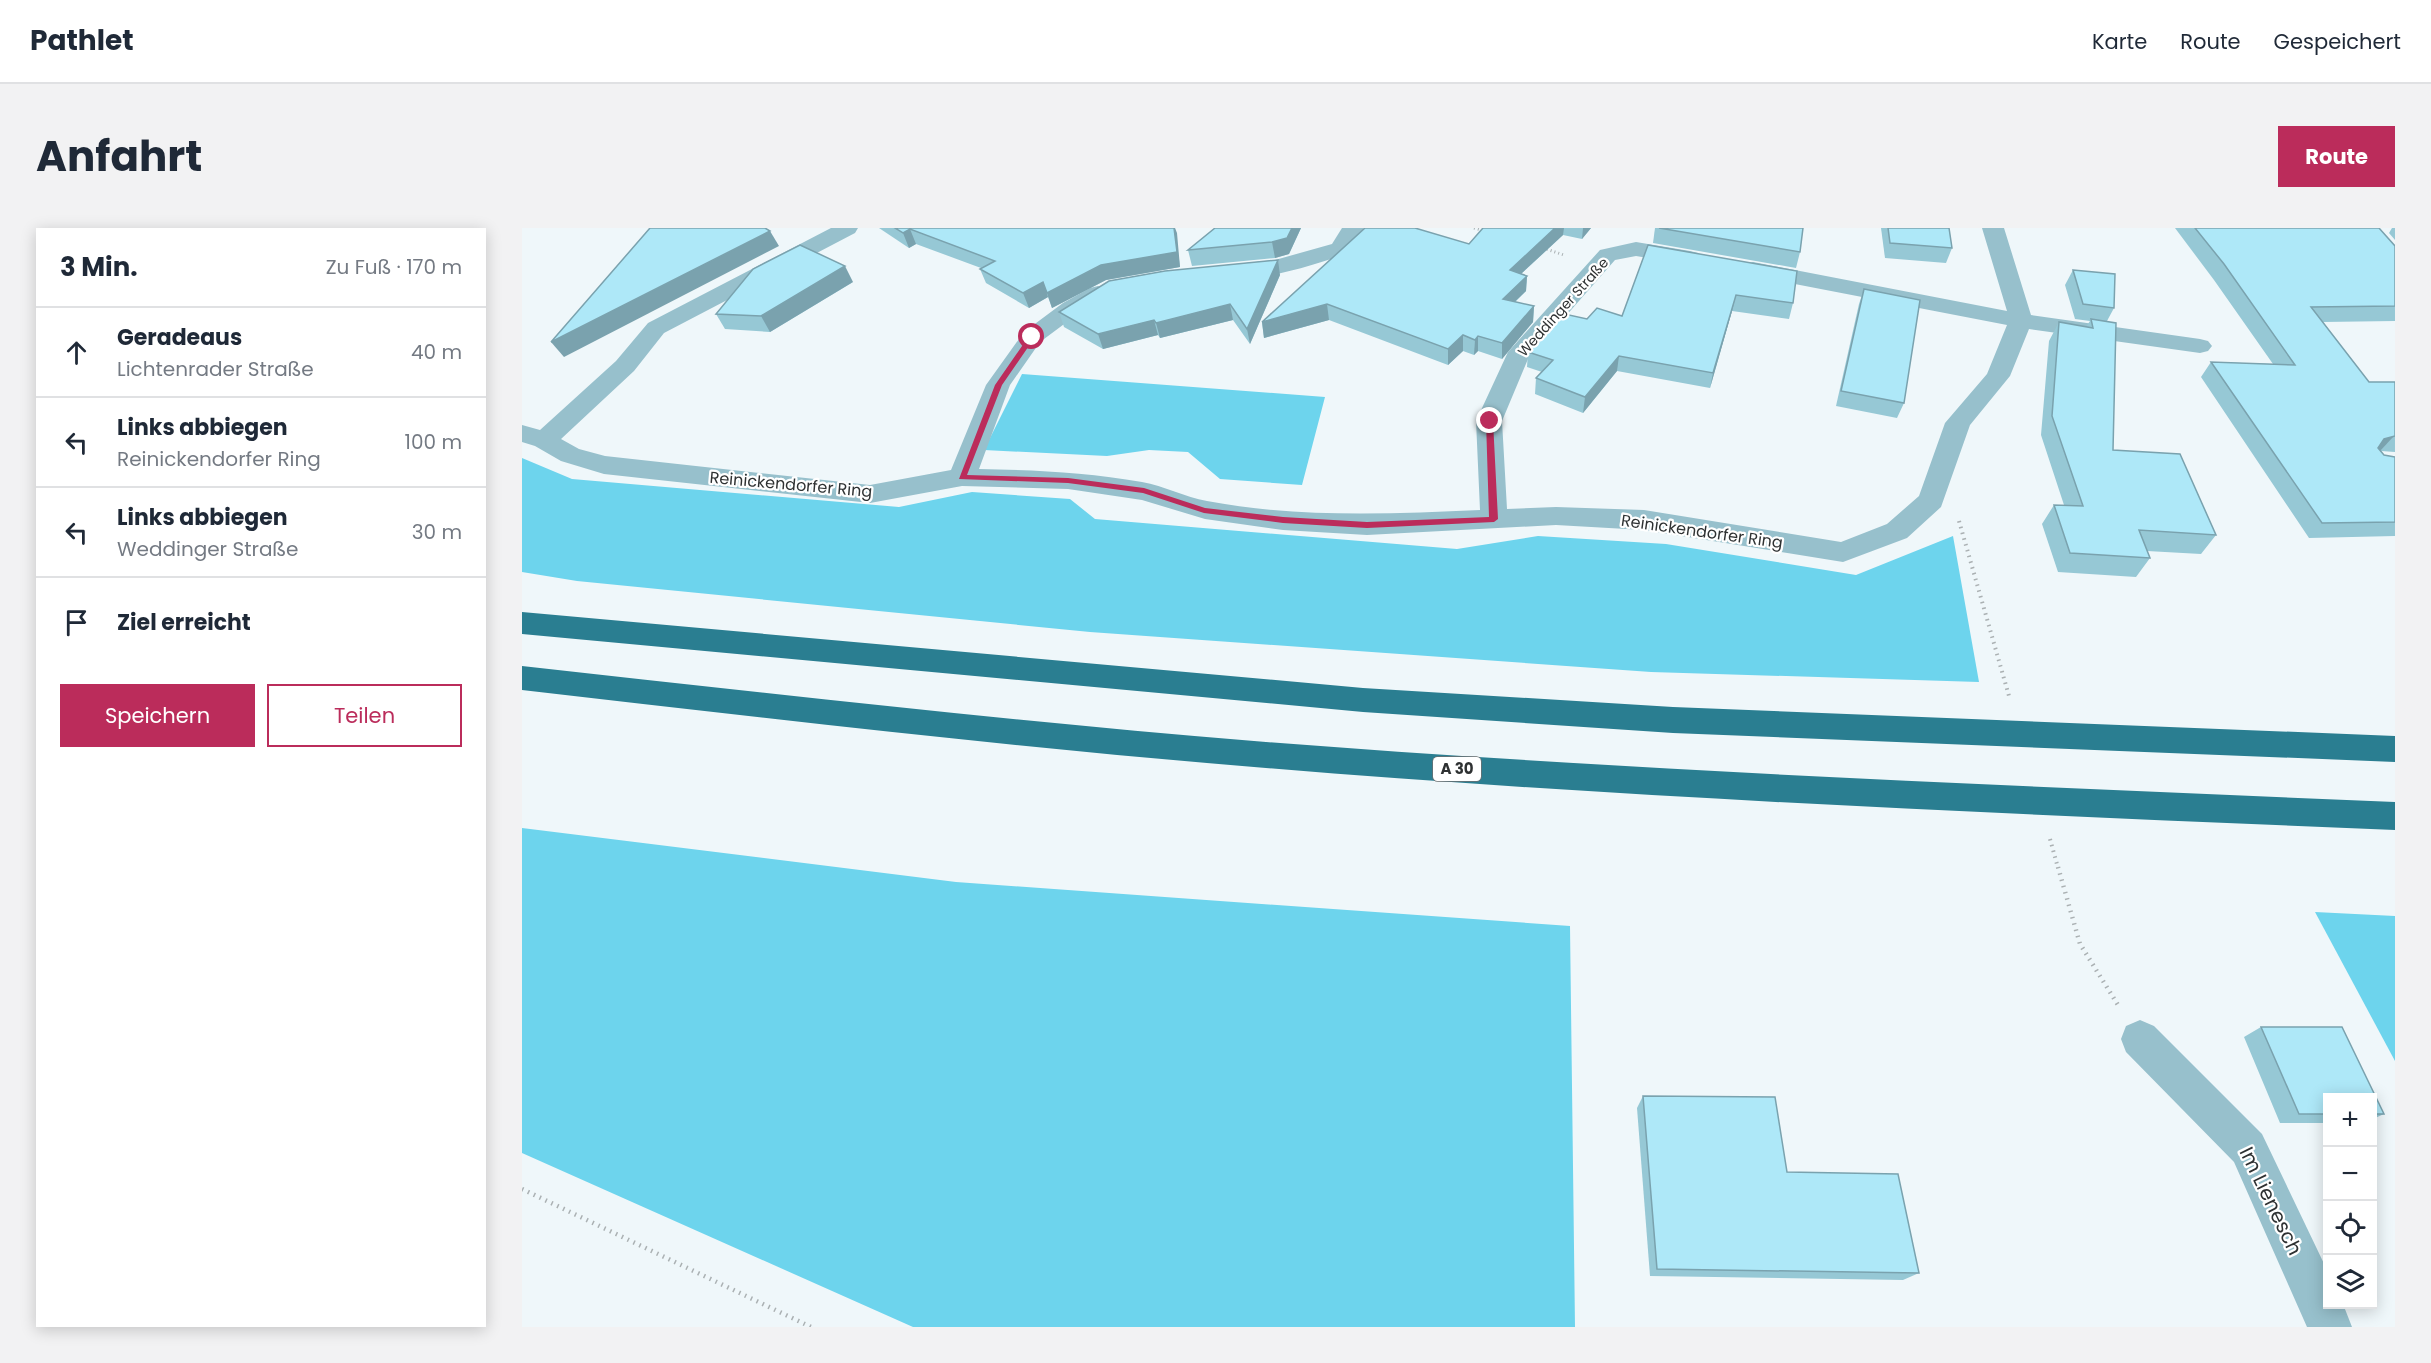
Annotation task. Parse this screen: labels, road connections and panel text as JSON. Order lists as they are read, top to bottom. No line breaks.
{"streets":{"highway":["A 30"],"street":["Weddinger Straße","Reinickendorfer Ring","Im Lienesch"]},"crossings":[["Weddinger Straße","Reinickendorfer Ring"]],"page":{"header":"Pathlet","nav":["Karte","Route","Gespeichert"],"title":"Anfahrt","buttons":["Route",["Speichern","Teilen"]],"heading":["3 Min.","Zu Fuß · 170 m"],"list":[["Geradeaus","Lichtenrader Straße","40 m"],["Links abbiegen","Reinickendorfer Ring","100 m"],["Links abbiegen","Weddinger Straße","30 m"],"Ziel erreicht"],"map_buttons":["+","−"]}}
